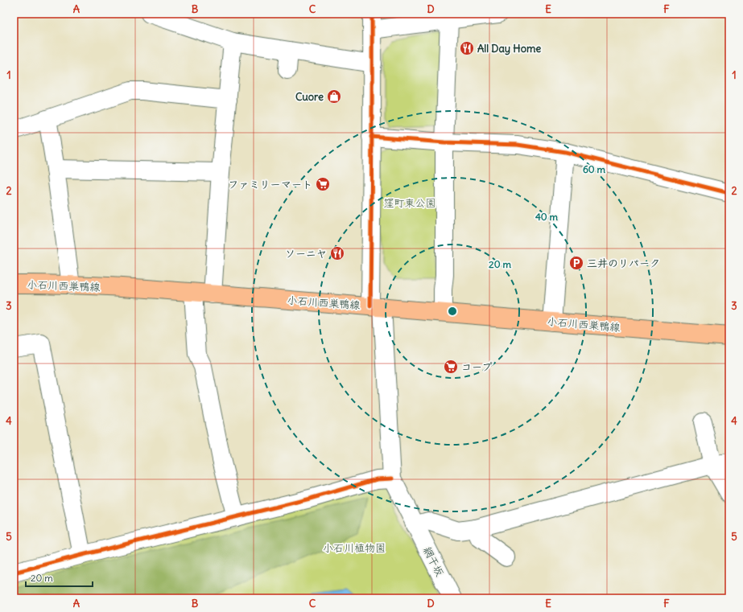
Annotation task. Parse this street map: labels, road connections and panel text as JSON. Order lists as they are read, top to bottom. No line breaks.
{"streets":{"main road":["小石川西巣鴨線"],"street":["網干坂"]},"parks":["窪町東公園","小石川植物園"],"places":{"restaurant":["All Day Home","ソーニヤ"],"shop":["Cuore"],"supermarket":["ファミリーマート","コープ"],"parking":["三井のリパーク"]},"scale_bar":"20 m","grid":{"columns":["A","B","C","D","E","F"],"rows":["1","2","3","4","5"]},"rings":["60 m","40 m","20 m"]}
